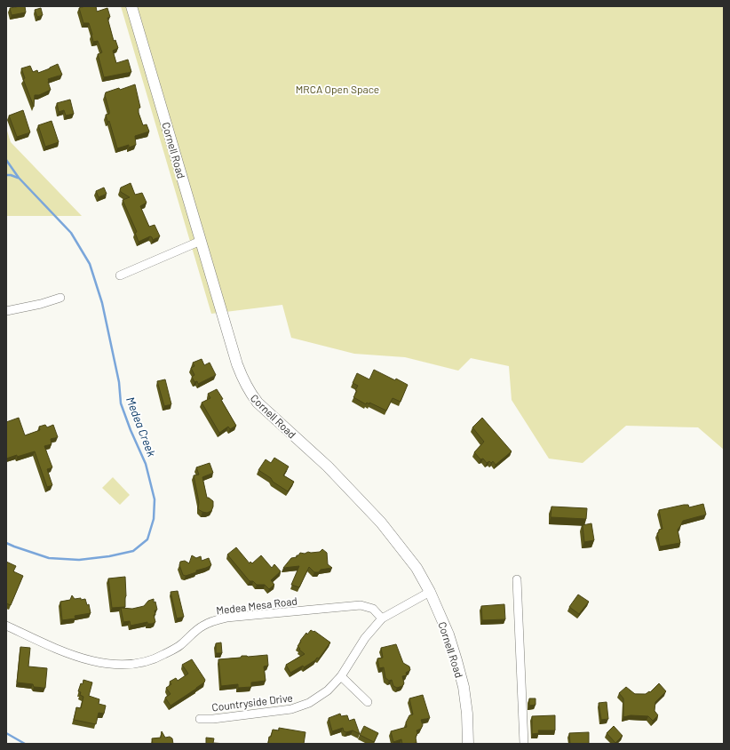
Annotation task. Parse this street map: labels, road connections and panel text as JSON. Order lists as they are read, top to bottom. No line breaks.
{"streets":{"main road":["Cornell Road"],"street":["Medea Mesa Road","Countryside Drive"]},"crossings":[["Cornell Road","Countryside Drive"],["Medea Mesa Road","Countryside Drive"]],"water":["Medea Creek"],"parks":["MRCA Open Space"]}
